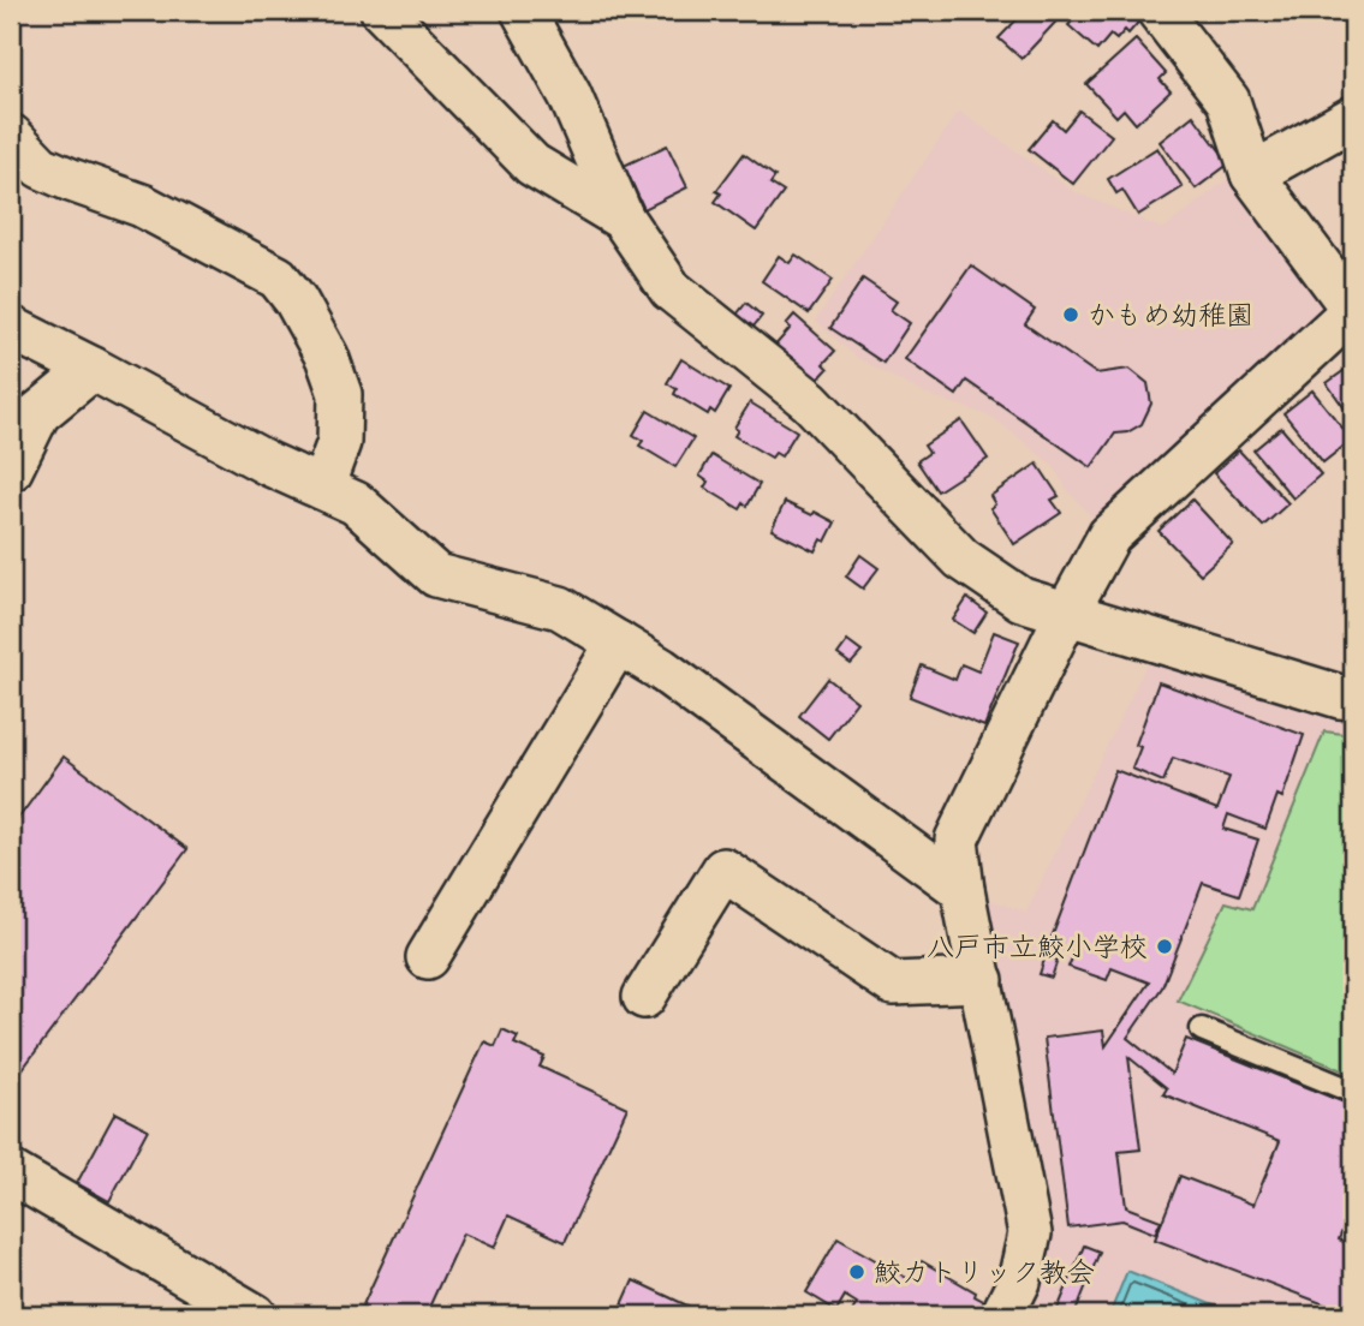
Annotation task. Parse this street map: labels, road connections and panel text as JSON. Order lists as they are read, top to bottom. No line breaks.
{"places":["かもめ幼稚園","八戸市立鮫小学校","鮫カトリック教会"]}
